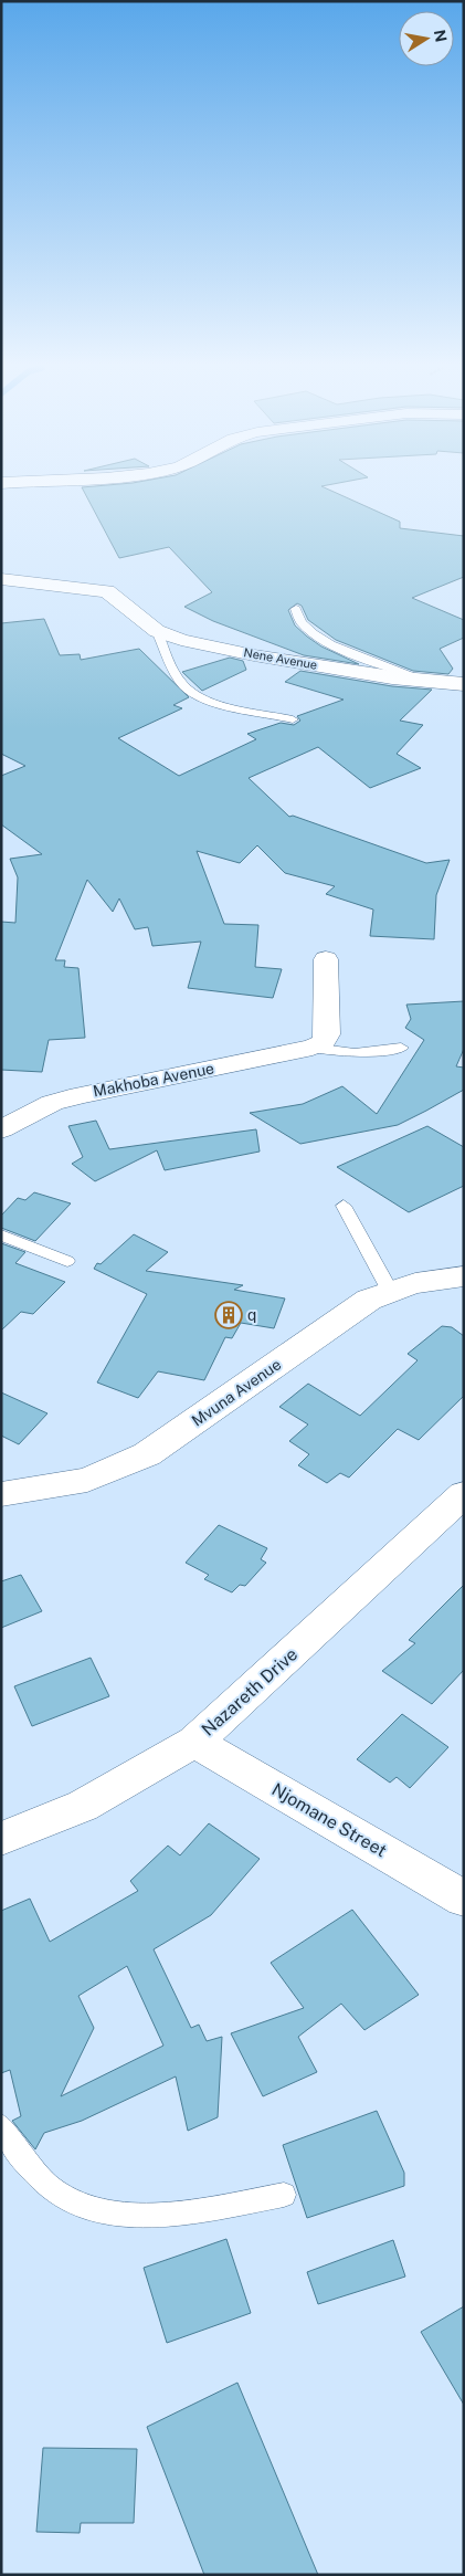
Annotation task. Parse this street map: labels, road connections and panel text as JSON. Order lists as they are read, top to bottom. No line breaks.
{"streets":{"street":["Nene Avenue","Makhoba Avenue","Mvuna Avenue","Nazareth Drive","Njomane Street"]},"crossings":[["Nazareth Drive","Njomane Street"]],"places":{"building":["q"]},"north":"right"}
